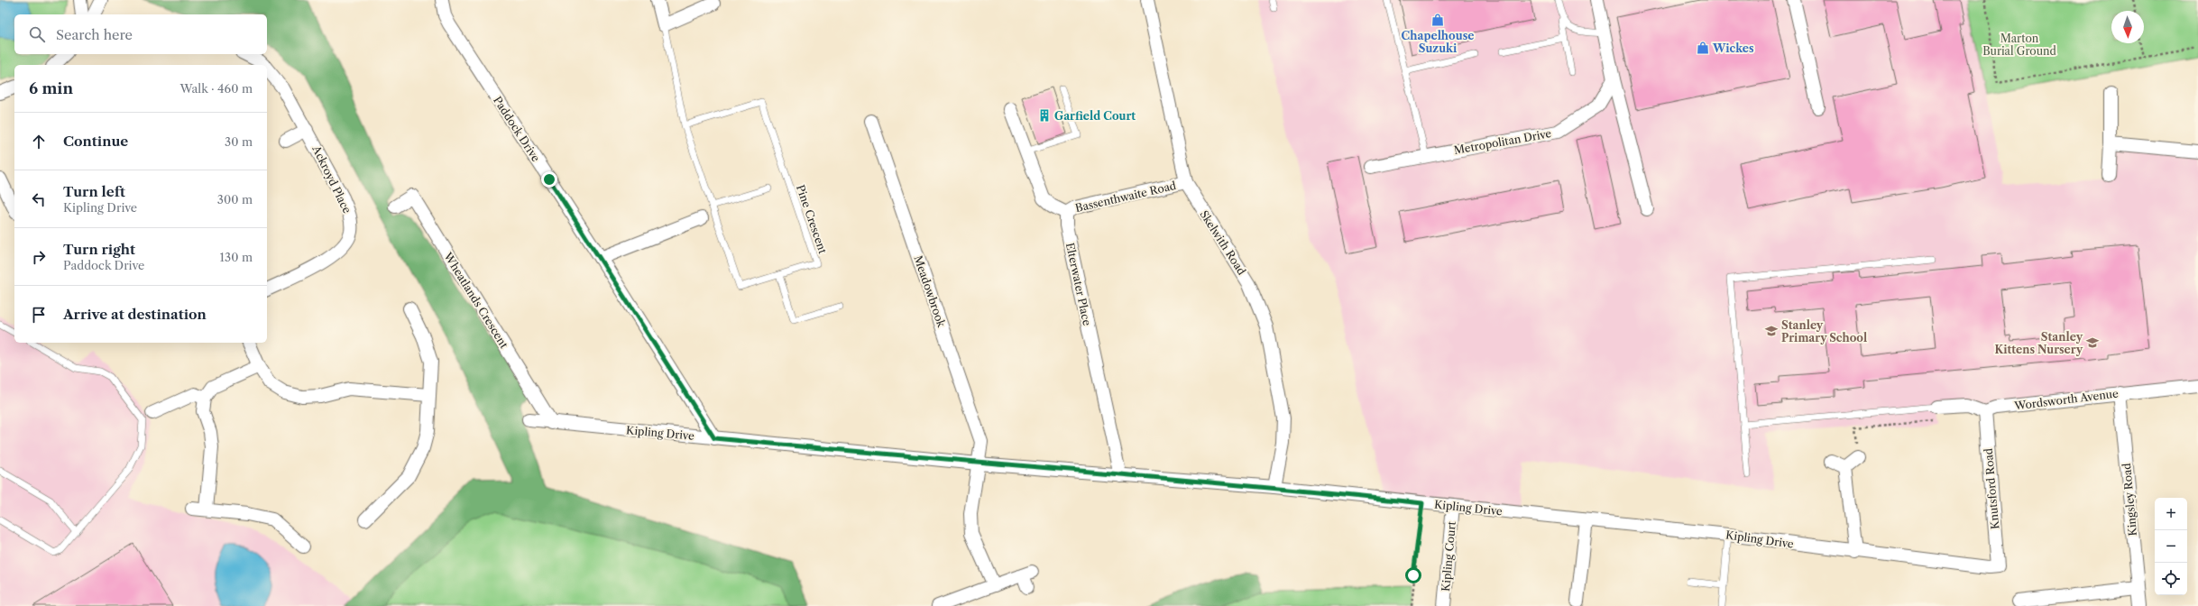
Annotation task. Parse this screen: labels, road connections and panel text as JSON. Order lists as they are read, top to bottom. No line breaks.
{"streets":{"street":["Paddock Drive","Metropolitan Drive","Ackroyd Place","Bassenthwaite Road","Skelwith Road","Elterwater Place","Meadowbrook","Wheatlands Crescent","Wordsworth Avenue","Kipling Drive","Knutsford Road","Kingsley Road","Kipling Court"],"lane":["Pine Crescent"]},"crossings":[["Paddock Drive","Kipling Drive"],["Bassenthwaite Road","Skelwith Road"],["Bassenthwaite Road","Elterwater Place"],["Skelwith Road","Kipling Drive"],["Elterwater Place","Kipling Drive"],["Meadowbrook","Kipling Drive"],["Wheatlands Crescent","Kipling Drive"],["Wordsworth Avenue","Knutsford Road"],["Wordsworth Avenue","Kingsley Road"],["Kipling Drive","Knutsford Road"],["Kipling Drive","Kipling Court"]],"parks":["Marton Burial Ground"],"places":{"shop":["Chapelhouse Suzuki","Wickes"],"building":["Garfield Court"],"school or university":["Stanley Primary School","Stanley Kittens Nursery"]},"north":"bottom","page":{"search":"Search here","heading":["6 min","Walk · 460 m"],"list":[["Continue","30 m"],["Turn left","Kipling Drive","300 m"],["Turn right","Paddock Drive","130 m"],"Arrive at destination"],"map_buttons":["+","−"]}}
